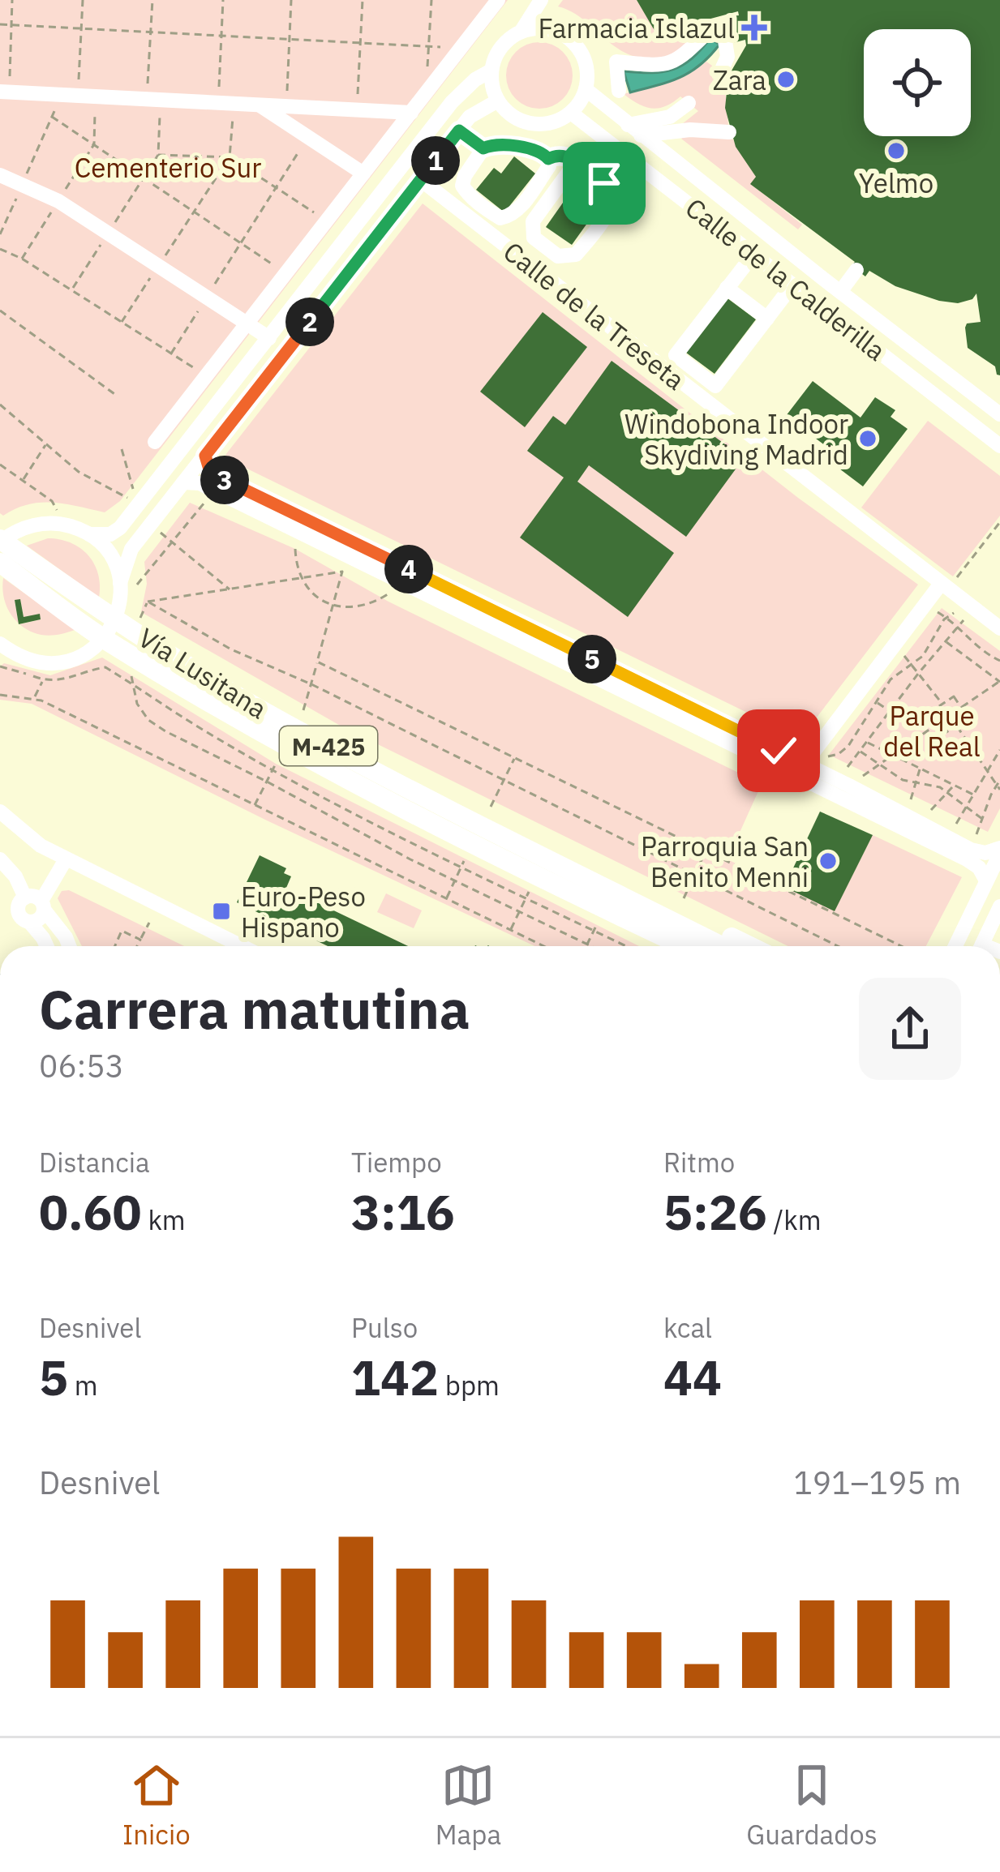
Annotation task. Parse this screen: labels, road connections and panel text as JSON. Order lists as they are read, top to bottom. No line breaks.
{"streets":{"main road":["Vía Lusitana","M-425"],"street":["Calle de la Calderilla","Calle de la Treseta"]},"crossings":[["Vía Lusitana","M-425"]],"parks":["Cementerio Sur","Parque del Real"],"places":{"health":["Farmacia Islazul"],"other":["Zara","Yelmo","Windobona Indoor Skydiving Madrid","Parroquia San Benito Menni"],"transit":["Euro-Peso Hispano"]},"page":{"pins":["1","2","3","4","5"],"heading":["Carrera matutina","06:53"],"stats":[["Distancia","0.60 km"],["Tiempo","3:16"],["Ritmo","5:26 /km"],["Desnivel","5 m"],["Pulso","142 bpm"],["kcal","44"]],"chart":["Desnivel","191–195 m"],"tabs":["Inicio","Mapa","Guardados"]}}
